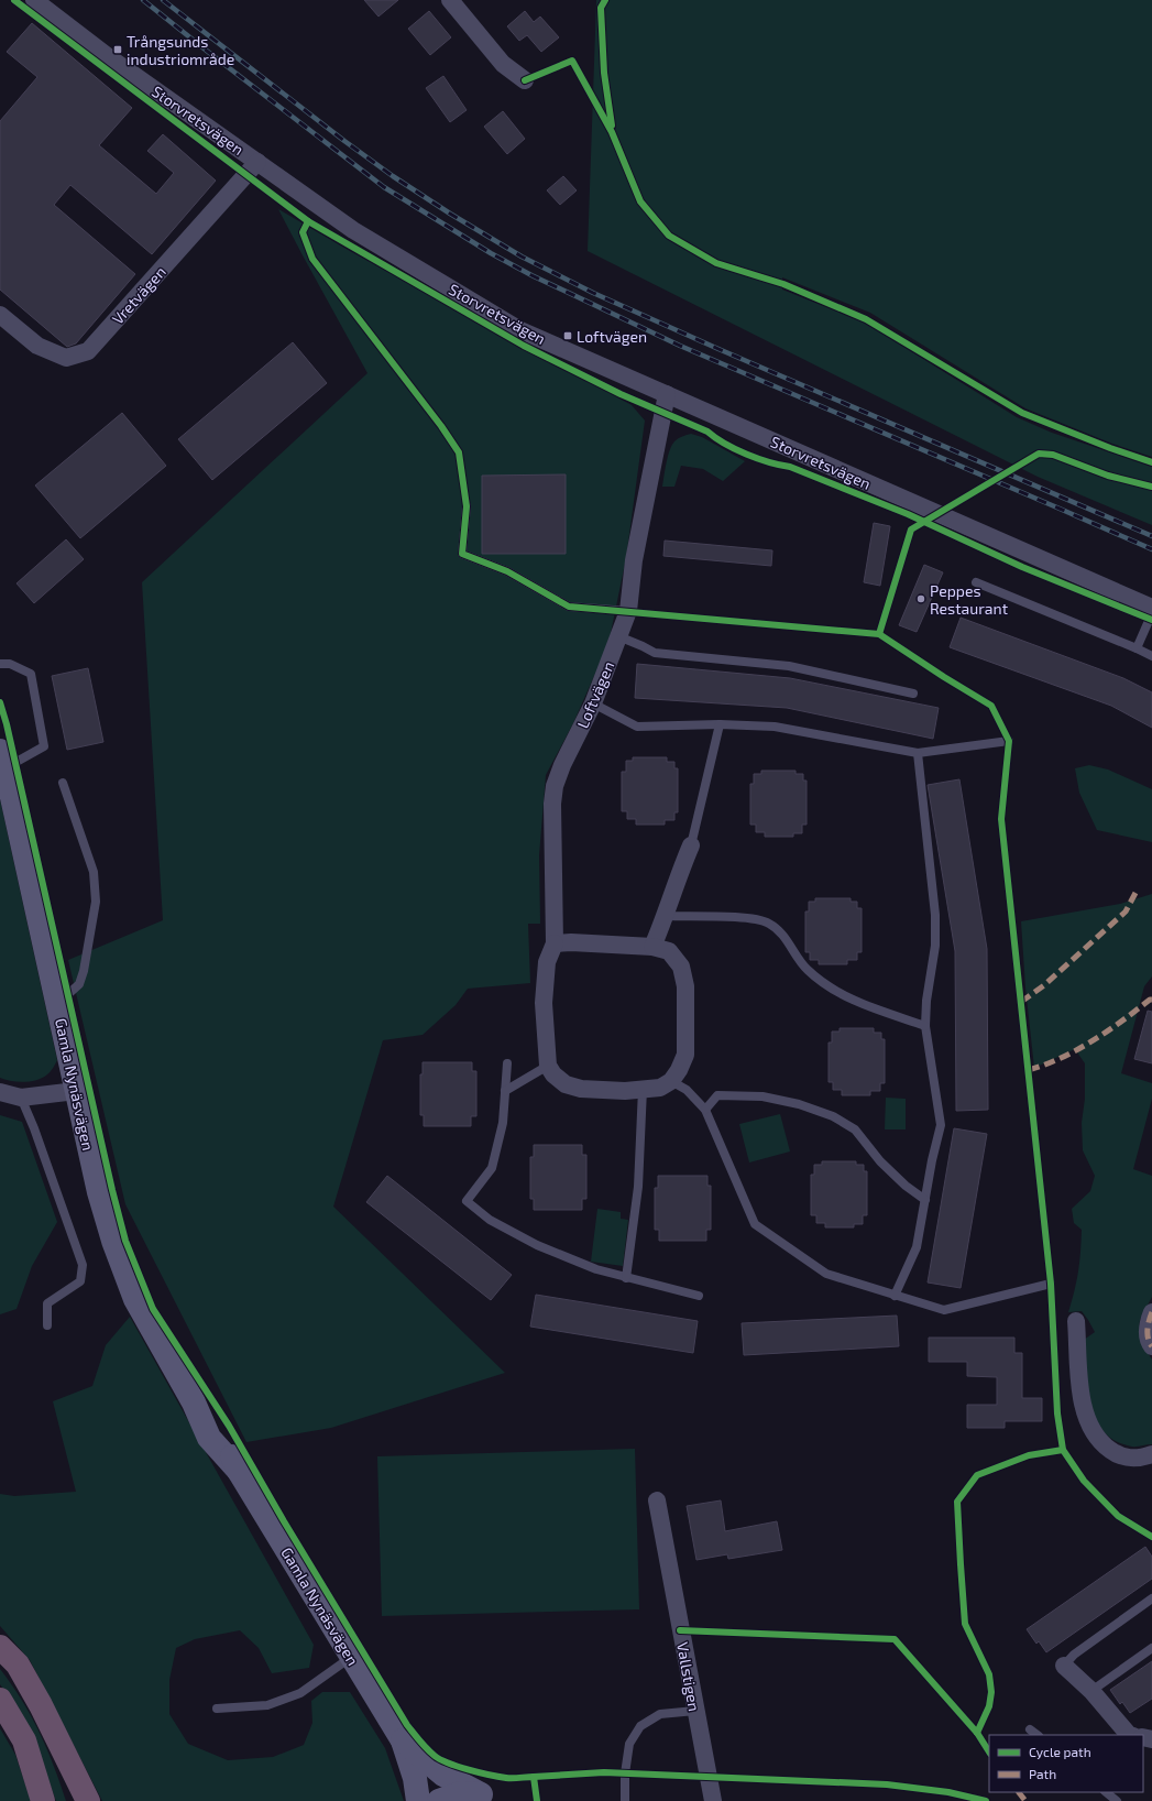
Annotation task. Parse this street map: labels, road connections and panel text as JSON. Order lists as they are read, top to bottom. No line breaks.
{"streets":{"street":["Storvretsvägen","Vretvägen","Loftvägen","Gamla Nynäsvägen","Vallstigen"]},"crossings":[["Storvretsvägen","Vretvägen"],["Storvretsvägen","Loftvägen"]],"places":{"transit":["Trångsunds industriområde","Loftvägen"],"other":["Peppes Restaurant"]},"legend":["Cycle path","Path"]}
